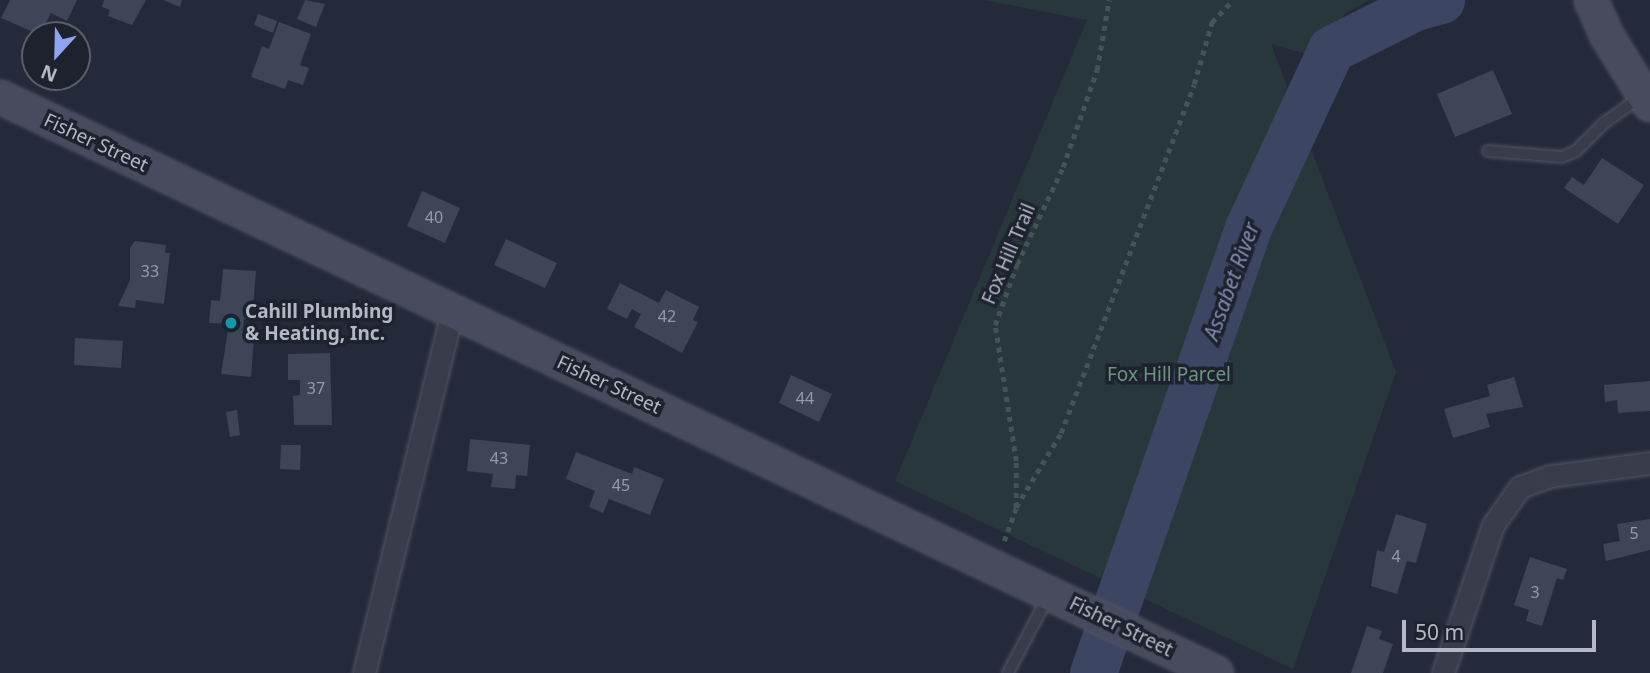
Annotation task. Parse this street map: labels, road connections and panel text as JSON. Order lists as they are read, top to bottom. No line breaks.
{"streets":{"main road":["Fisher Street"],"path":["Fox Hill Trail"]},"crossings":[["Fisher Street","Fox Hill Trail"]],"water":["Assabet River"],"parks":["Fox Hill Parcel"],"places":["Cahill Plumbing & Heating, Inc."],"house_numbers":["40","33","42","37","44","43","45","5","4","3"],"scale_bar":"50 m","north":"bottom"}
